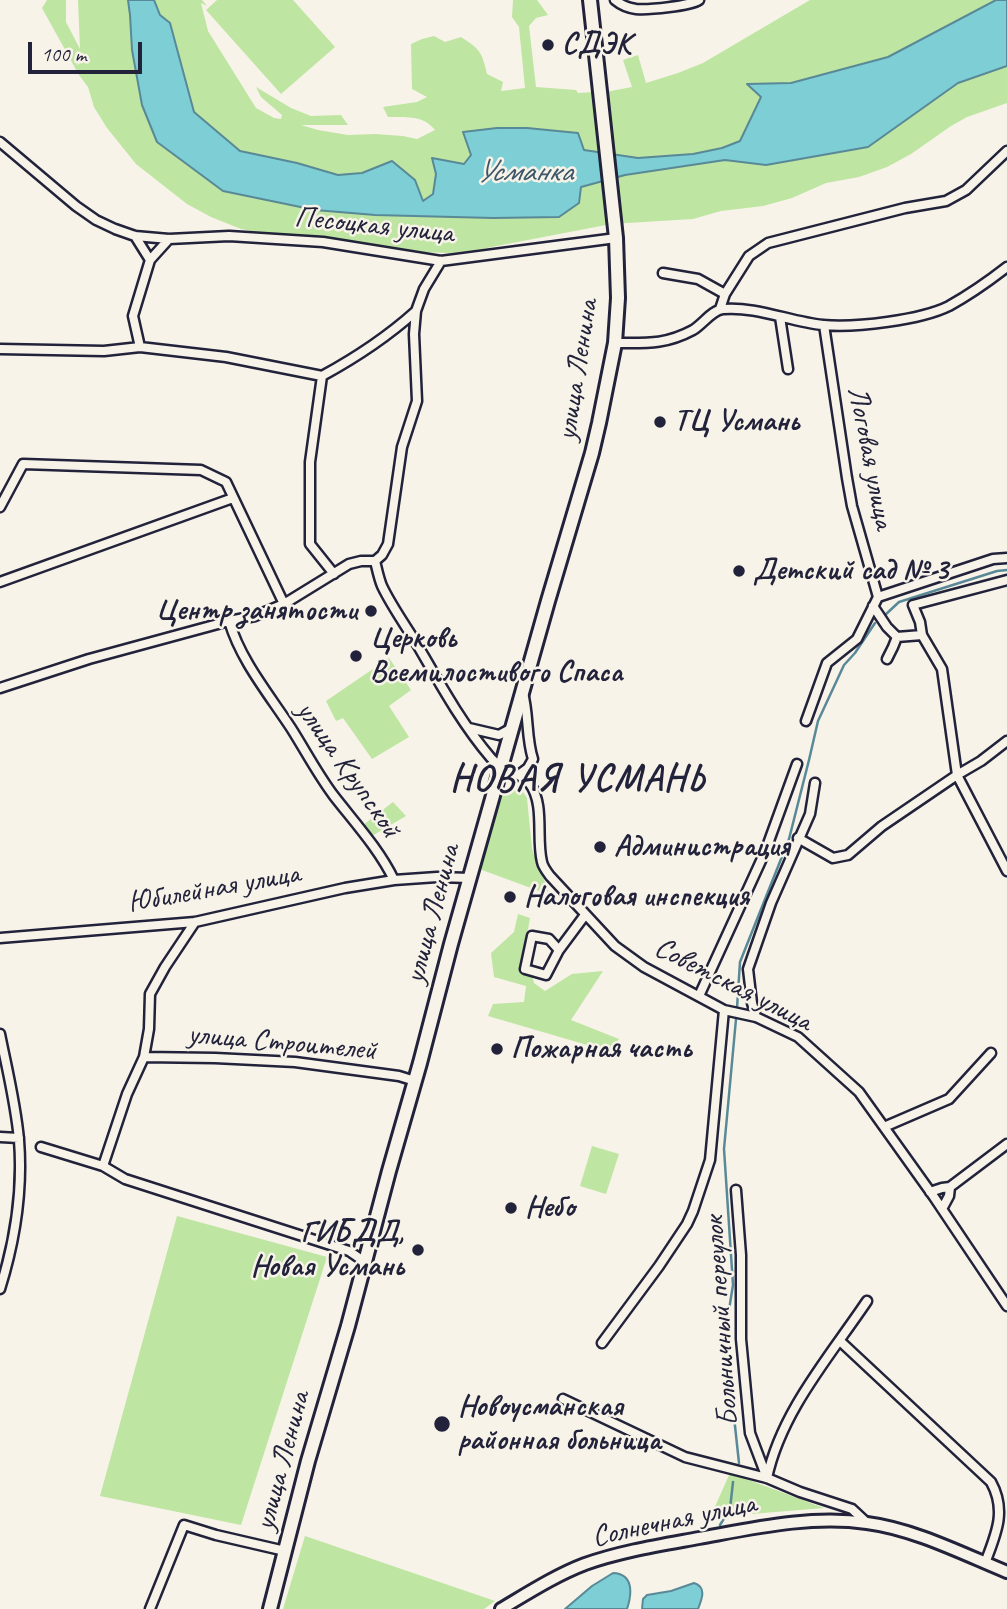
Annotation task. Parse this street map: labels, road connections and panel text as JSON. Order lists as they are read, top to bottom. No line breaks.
{"streets":{"main road":["улица Ленина"],"street":["Песоцкая улица","Логовая улица","улица Крупской","Юбилейная улица","Советская улица","улица Строителей","Больничный переулок","Солнечная улица"]},"crossings":[["Песоцкая улица","улица Ленина"],["улица Ленина","улица Крупской"],["улица Ленина","улица Строителей"],["улица Крупской","Юбилейная улица"],["Советская улица","Больничный переулок"],["Больничный переулок","Солнечная улица"]],"districts":["НОВАЯ УСМАНЬ"],"water":["Усманка"],"places":["СДЭК","ТЦ Усмань","Детский сад № 3","Центр занятости","Церковь Всемилостивого Спаса","Администрация","Налоговая инспекция","Пожарная часть","Небо","ГИБДД, Новая Усмань","Новоусманская районная больница"],"scale_bar":"100 m"}
